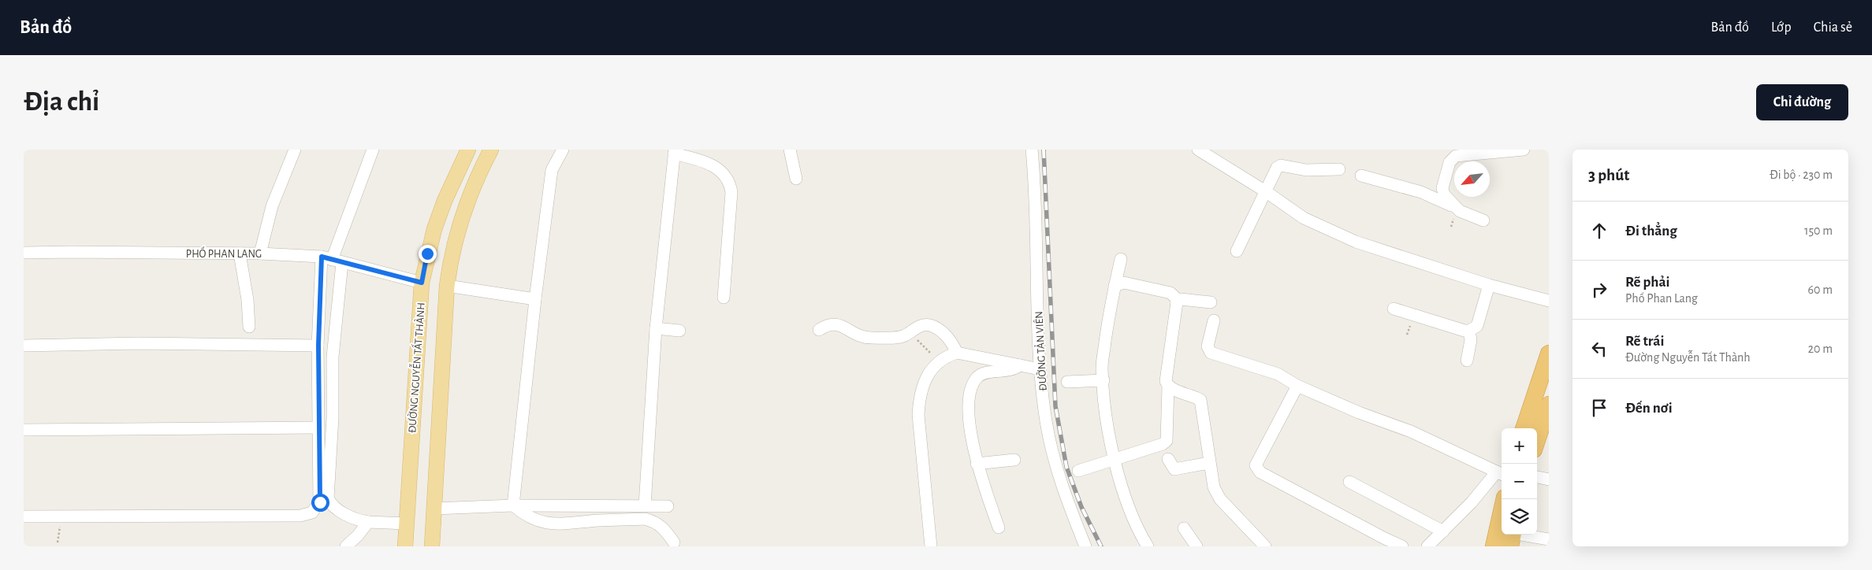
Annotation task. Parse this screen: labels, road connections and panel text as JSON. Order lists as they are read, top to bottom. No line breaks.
{"streets":{"main road":["ĐƯỜNG NGUYỄN TẤT THÀNH"],"street":["PHỐ PHAN LANG","ĐƯỜNG TẢN VIÊN"]},"crossings":[["PHỐ PHAN LANG","ĐƯỜNG NGUYỄN TẤT THÀNH"]],"north":"bottom left","page":{"header":"Bản đồ","nav":["Bản đồ","Lớp","Chia sẻ"],"buttons":"Chỉ đường","title":"Địa chỉ","heading":["3 phút","Đi bộ · 230 m"],"list":[["Đi thẳng","150 m"],["Rẽ phải","Phố Phan Lang","60 m"],["Rẽ trái","Đường Nguyễn Tất Thành","20 m"],"Đến nơi"],"map_buttons":["+","−"]}}
